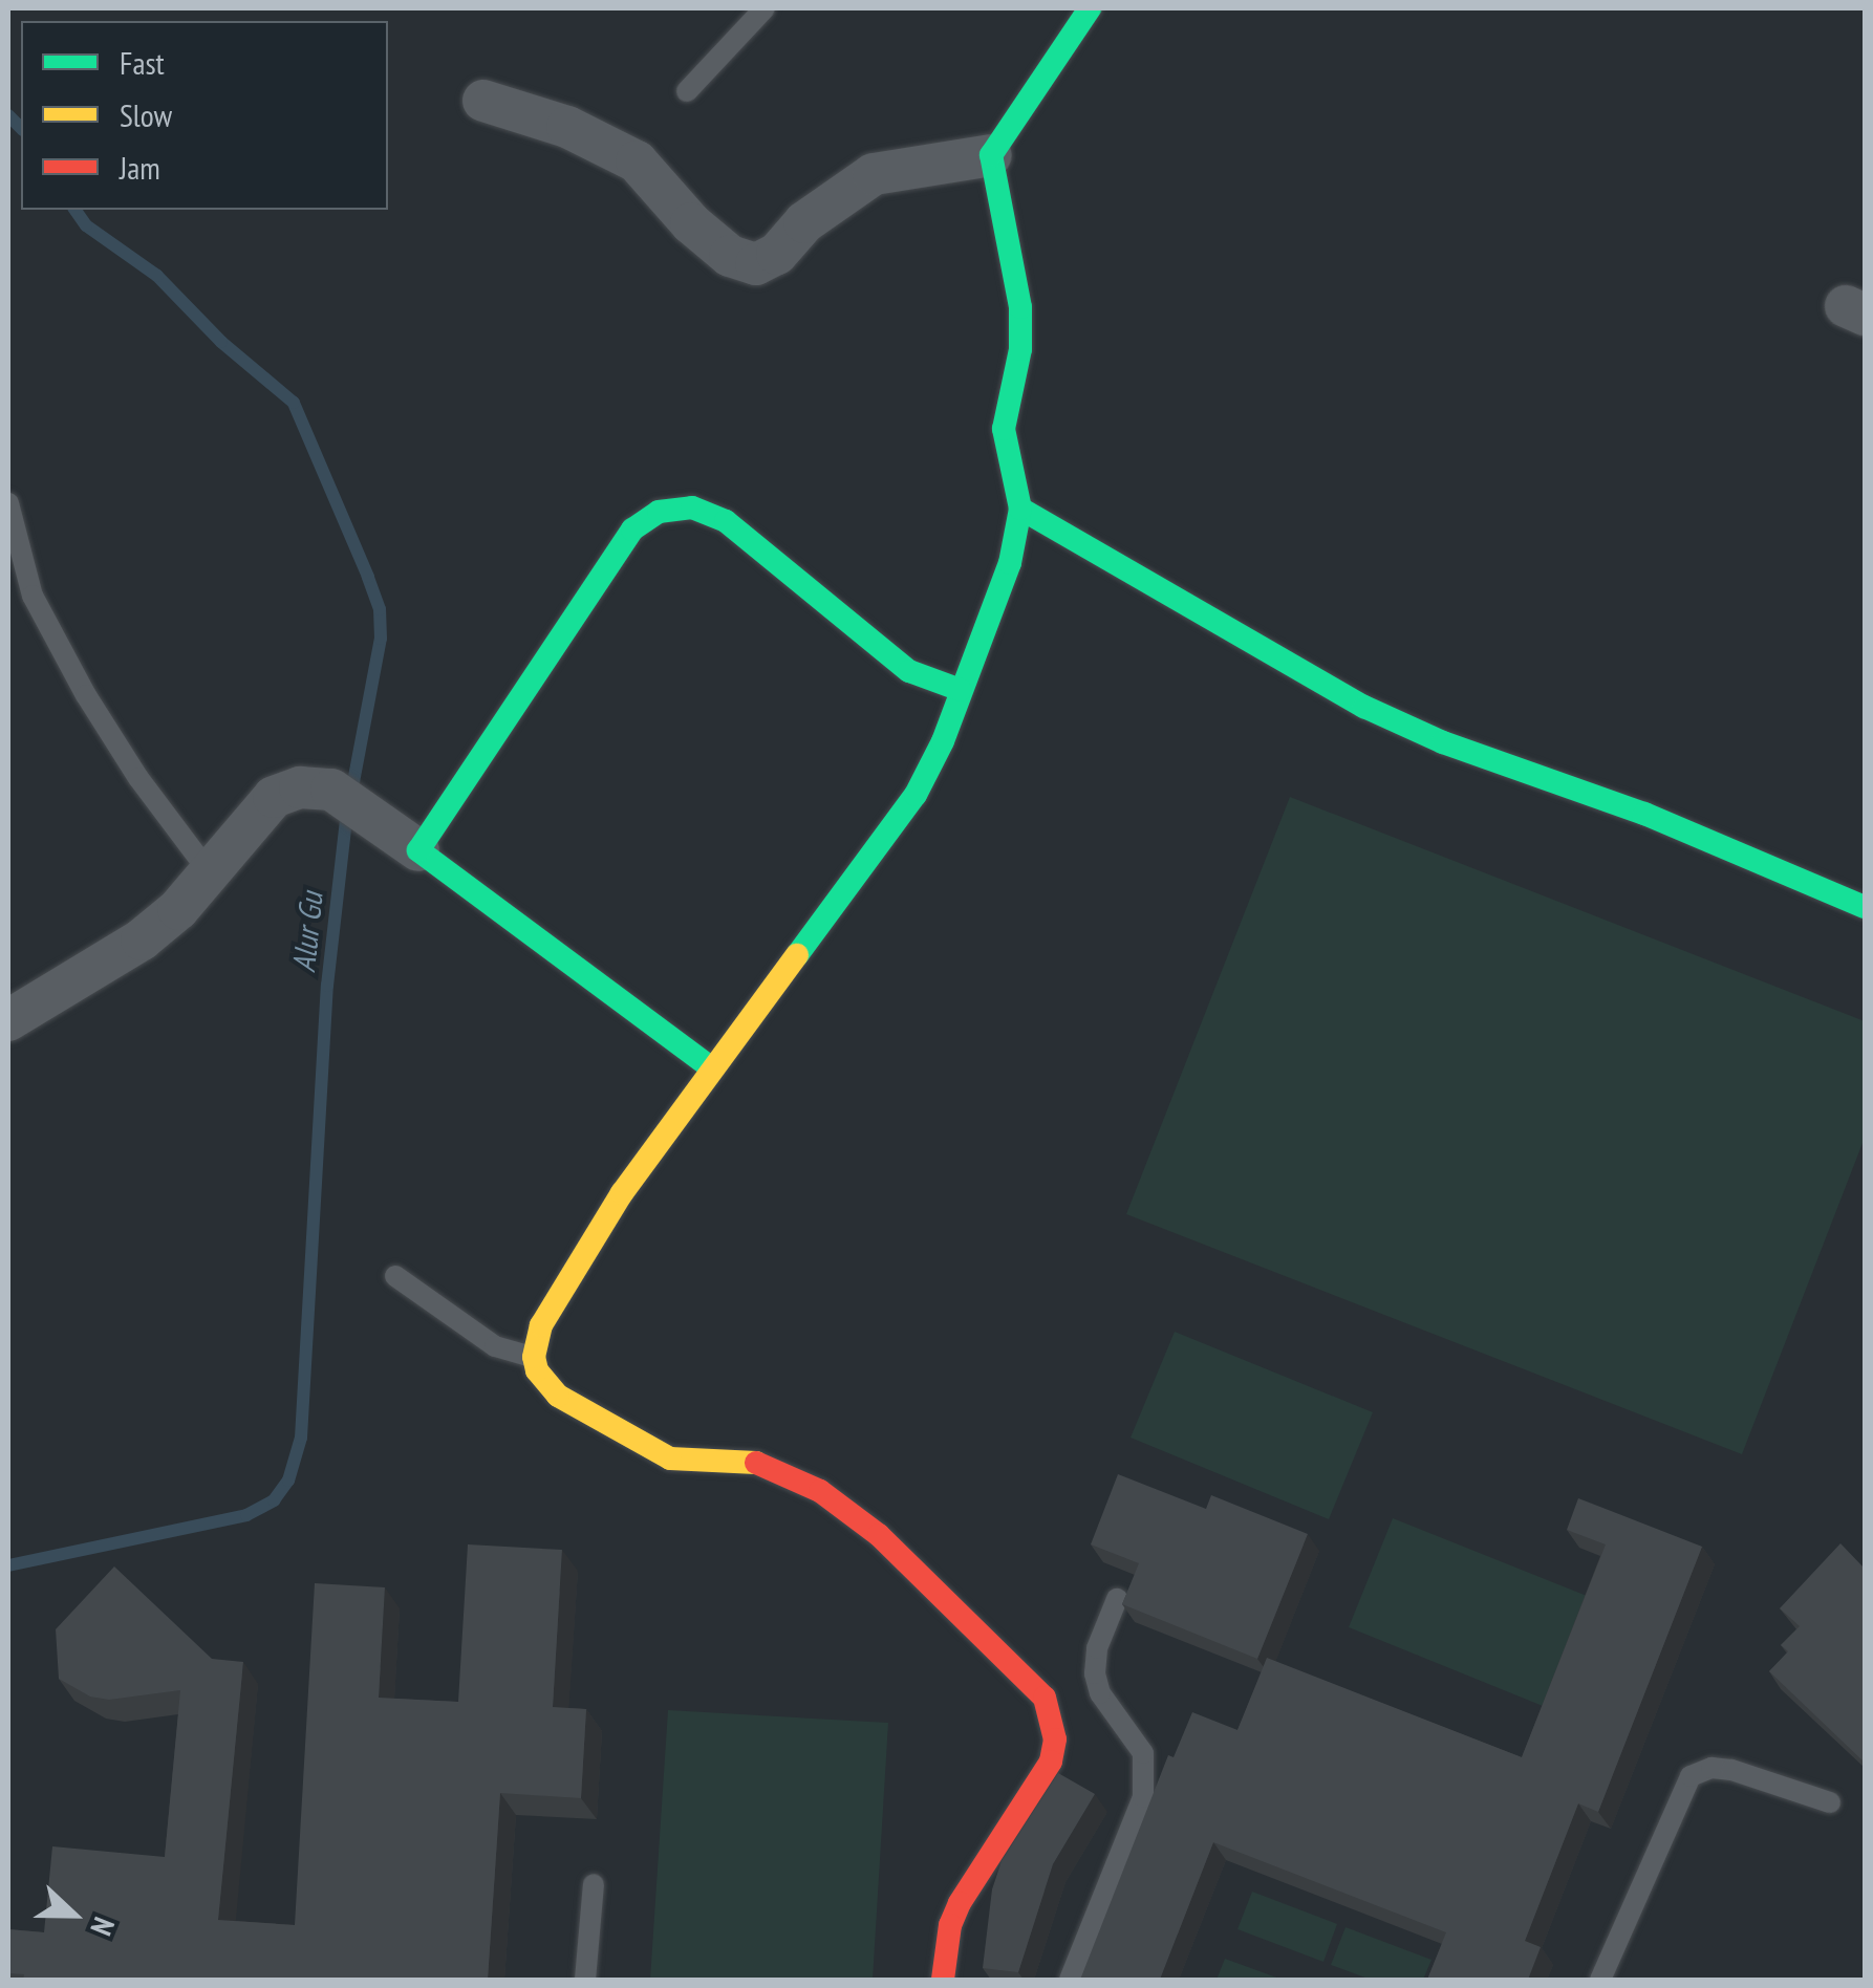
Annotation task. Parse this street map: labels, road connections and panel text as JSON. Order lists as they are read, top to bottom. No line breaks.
{"water":["Alur Gu"],"legend":["Fast","Slow","Jam"],"north":"right"}
